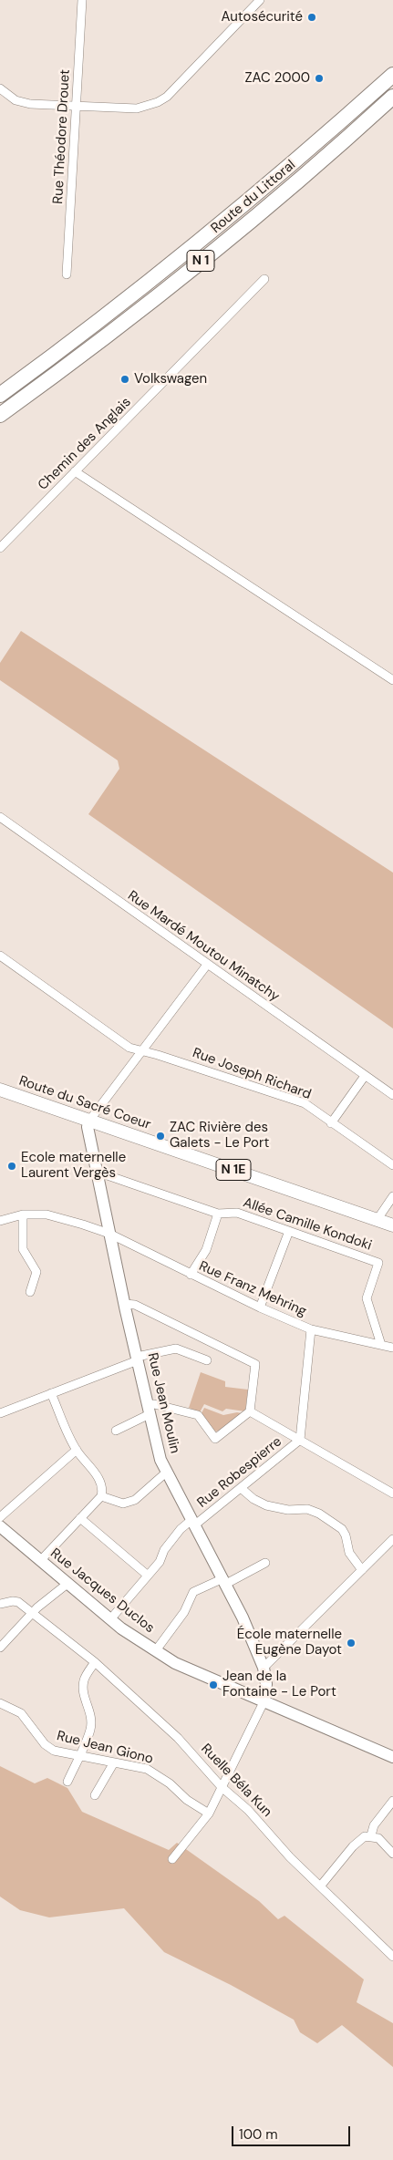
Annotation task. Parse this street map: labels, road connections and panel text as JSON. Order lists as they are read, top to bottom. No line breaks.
{"streets":{"highway":["Route du Littoral","N 1"],"main road":["Route du Sacré Coeur","N 1E"],"street":["Rue Théodore Drouet","Chemin des Anglais","Rue Mardé Moutou Minatchy","Rue Joseph Richard","Allée Camille Kondoki","Rue Franz Mehring","Rue Jean Moulin","Rue Robespierre","Rue Jacques Duclos","Rue Jean Giono","Ruelle Béla Kun"]},"crossings":[["Route du Sacré Coeur","Rue Jean Moulin"],["Allée Camille Kondoki","Rue Franz Mehring"],["Allée Camille Kondoki","Rue Jean Moulin"],["Rue Franz Mehring","Rue Jean Moulin"],["Rue Franz Mehring","Rue Robespierre"],["Rue Jean Moulin","Rue Robespierre"],["Rue Jean Moulin","Rue Jacques Duclos"],["Rue Robespierre","Rue Jacques Duclos"]],"places":["Autosécurité","ZAC 2000","Volkswagen","ZAC Rivière des Galets - Le Port","Ecole maternelle Laurent Vergès","École maternelle Eugène Dayot","Jean de la Fontaine - Le Port"],"scale_bar":"100 m"}
